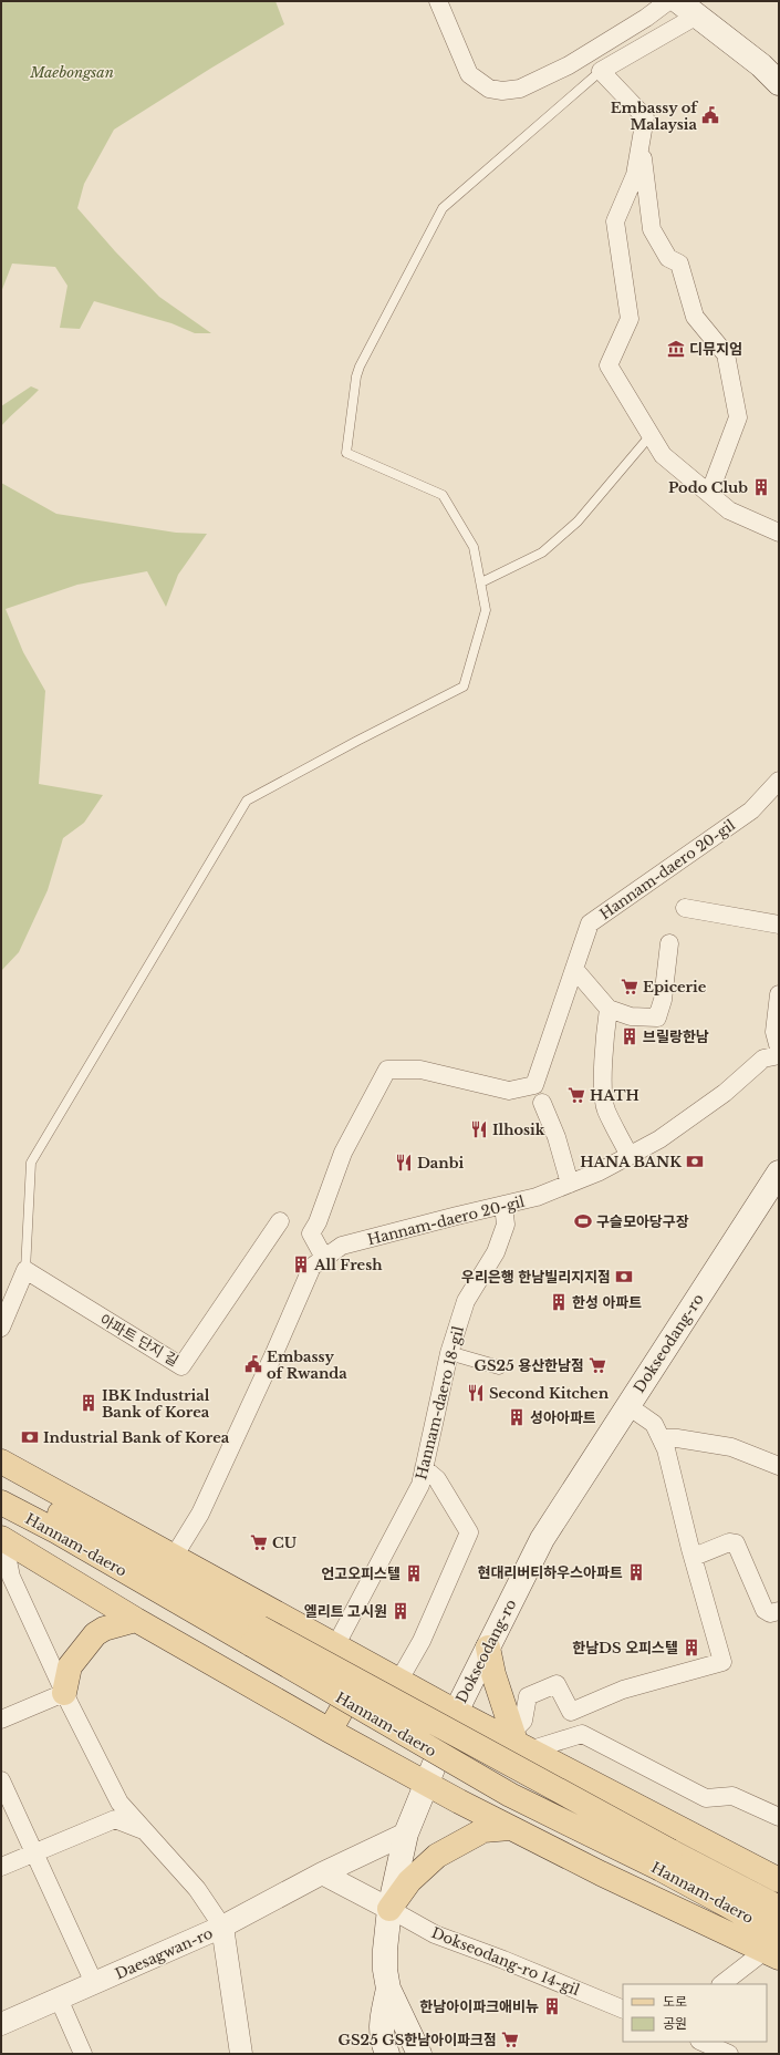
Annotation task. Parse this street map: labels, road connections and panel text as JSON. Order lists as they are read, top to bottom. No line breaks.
{"streets":{"main road":["Dokseodang-ro","Hannam-daero"],"street":["Hannam-daero 20-gil","아파트 단지 길","Hannam-daero 18-gil","Daesagwan-ro","Dokseodang-ro 14-gil"]},"crossings":[["Hannam-daero 20-gil","Hannam-daero 18-gil"],["Dokseodang-ro","Daesagwan-ro"],["Dokseodang-ro","Dokseodang-ro 14-gil"]],"parks":["Maebongsan"],"places":{"public building":["Embassy of Malaysia","Embassy of Rwanda"],"museum":["디뮤지엄"],"building":["Podo Club","브릴랑한남","All Fresh","한성 아파트","IBK Industrial Bank of Korea","성아아파트","현대리버티하우스아파트","언고오피스텔","엘리트 고시원","한남DS 오피스텔","한남아이파크애비뉴"],"supermarket":["Epicerie","HATH","GS25 용산한남점","CU","GS25 GS한남아이파크점"],"restaurant":["Ilhosik","Danbi","Second Kitchen"],"bank":["HANA BANK","우리은행 한남빌리지지점","Industrial Bank of Korea"],"sports":["구슬모아당구장"]},"legend":["도로","공원"]}
